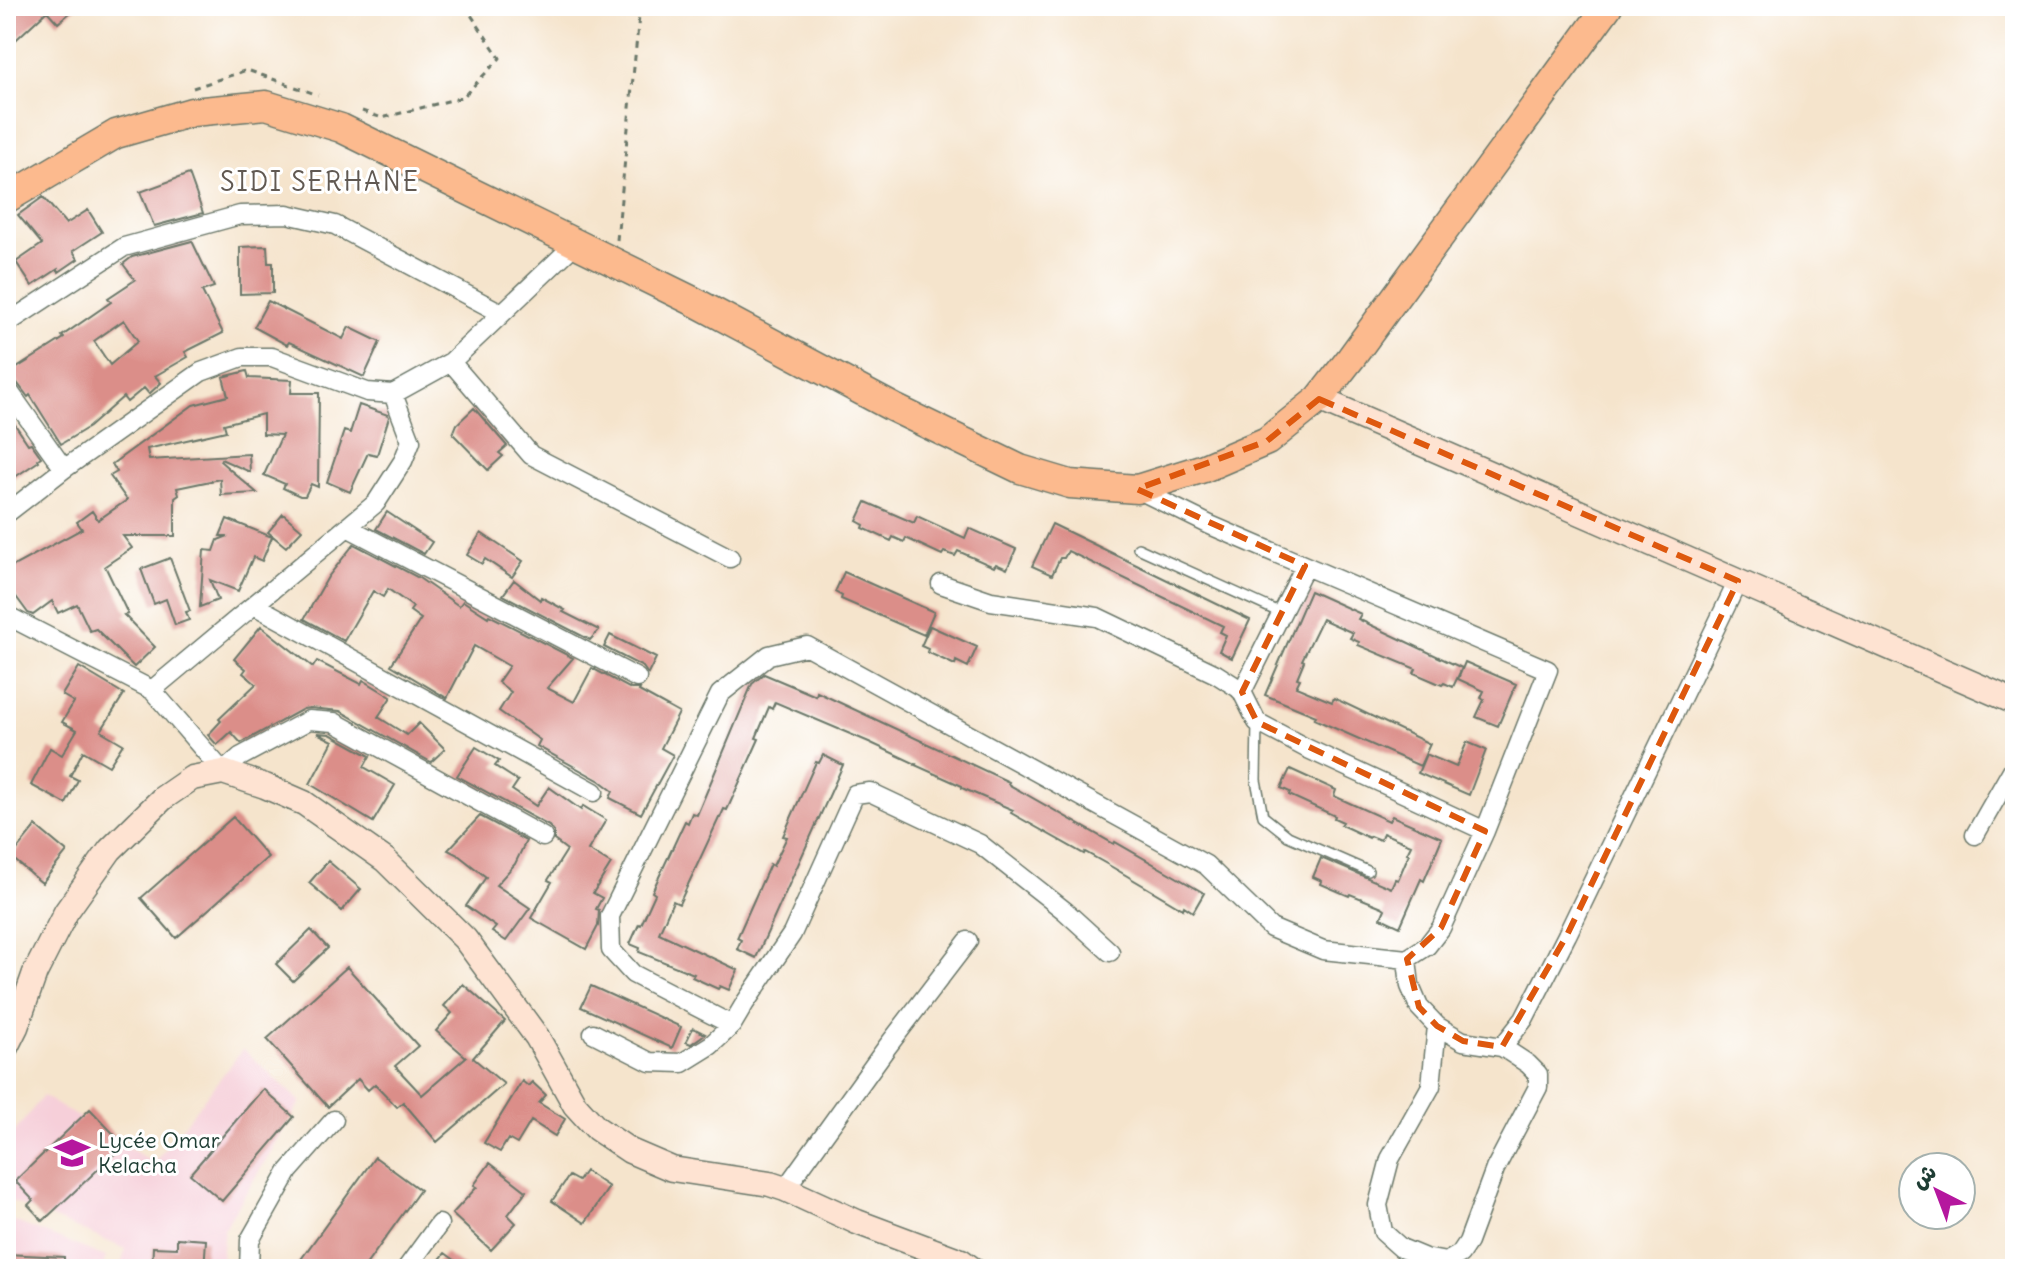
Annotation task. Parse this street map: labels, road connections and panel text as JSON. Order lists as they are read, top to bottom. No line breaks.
{"districts":["SIDI SERHANE"],"places":{"school or university":["Lycée Omar Kelacha"]},"north":"top left"}
